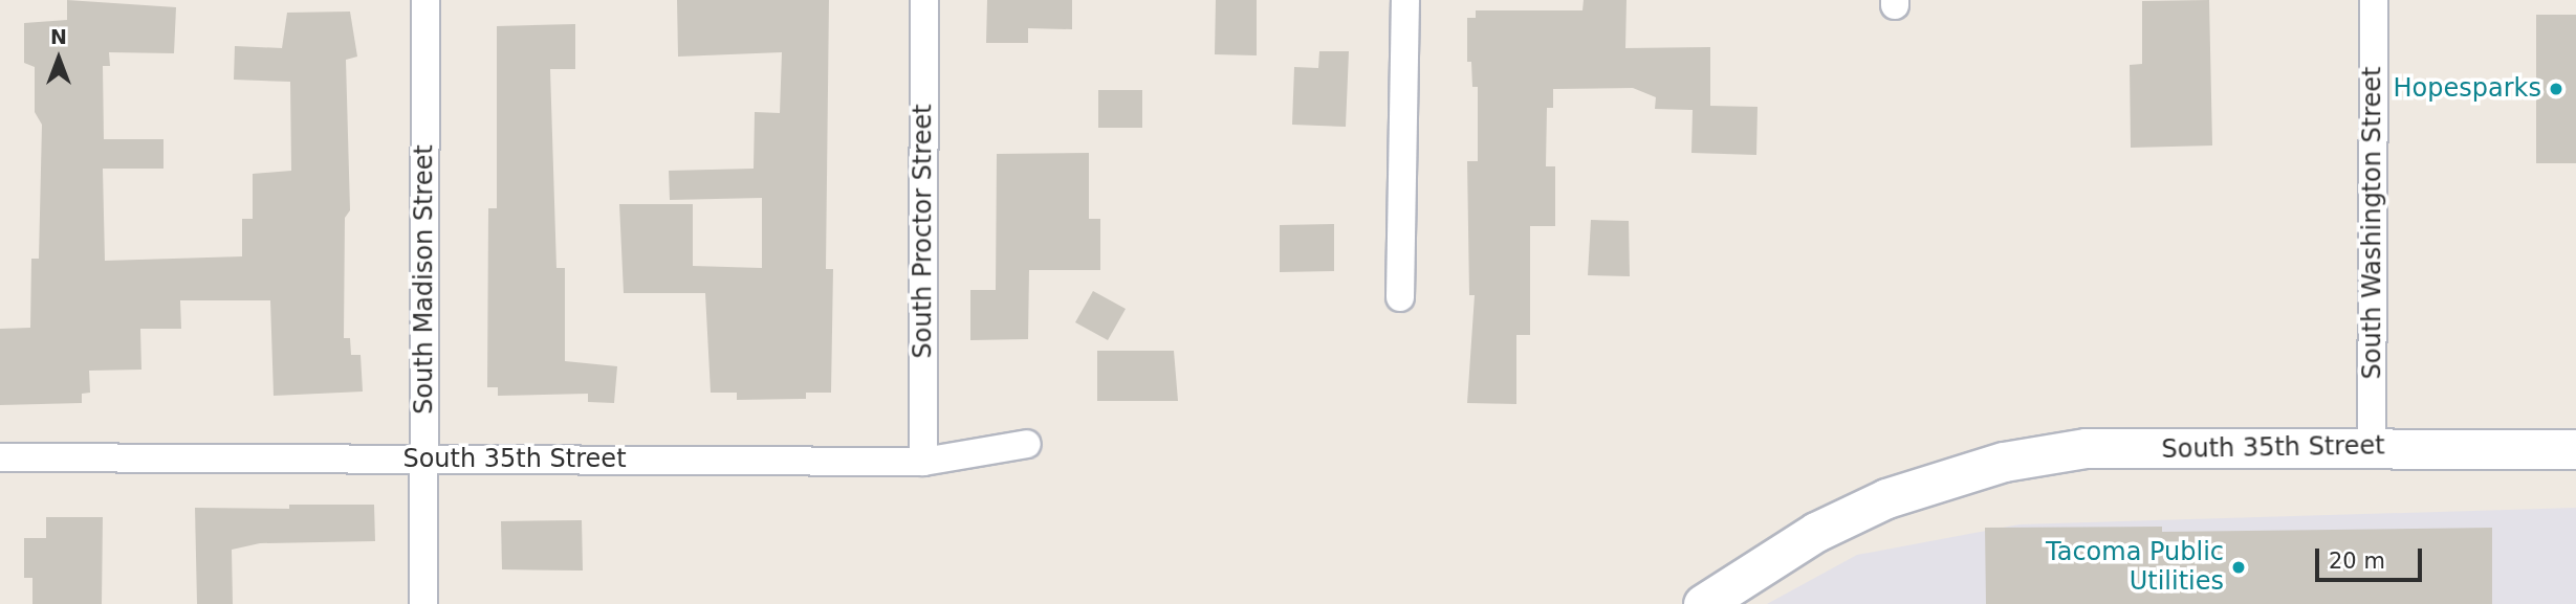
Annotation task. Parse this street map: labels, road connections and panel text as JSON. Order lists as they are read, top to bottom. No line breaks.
{"streets":{"street":["South Washington Street","South Proctor Street","South Madison Street","South 35th Street"]},"crossings":[["South Washington Street","South 35th Street"],["South Proctor Street","South 35th Street"],["South Madison Street","South 35th Street"]],"places":["Hopesparks","Tacoma Public Utilities"],"scale_bar":"20 m","north":"top"}
